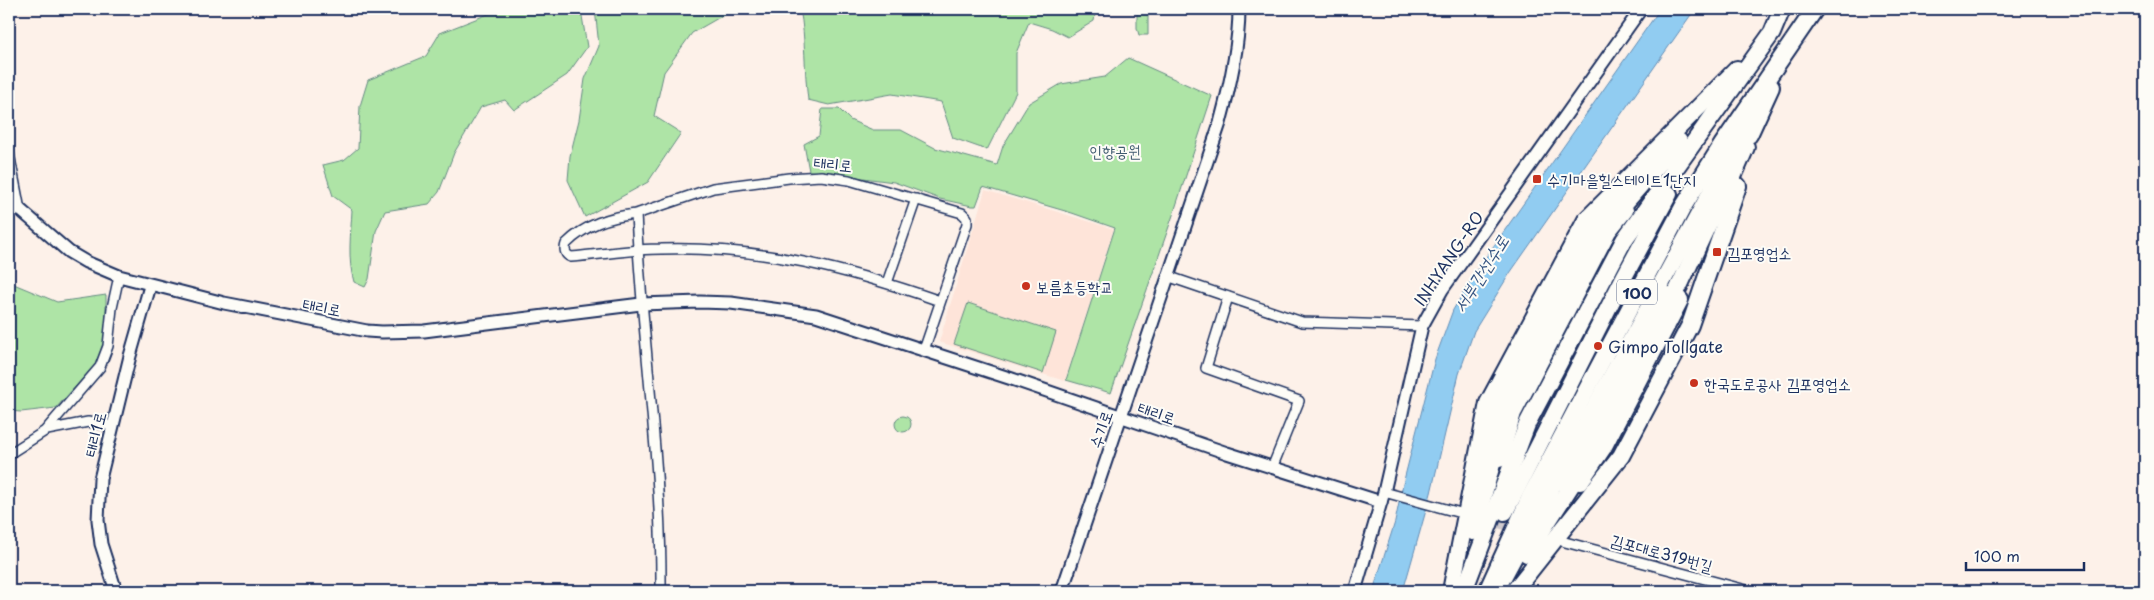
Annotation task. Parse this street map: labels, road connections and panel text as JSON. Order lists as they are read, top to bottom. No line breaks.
{"streets":{"highway":["100"],"street":["태리로","INHYANG-RO","수기로","태리1로","김포대로319번길"]},"crossings":[["태리로","INHYANG-RO"],["태리로","수기로"],["태리로","태리1로"]],"water":["서부간선수로"],"parks":["인향공원"],"places":{"transit":["수기마을힐스테이트1단지","김포영업소"],"other":["보름초등학교","Gimpo Tollgate","한국도로공사 김포영업소"]},"scale_bar":"100 m"}
